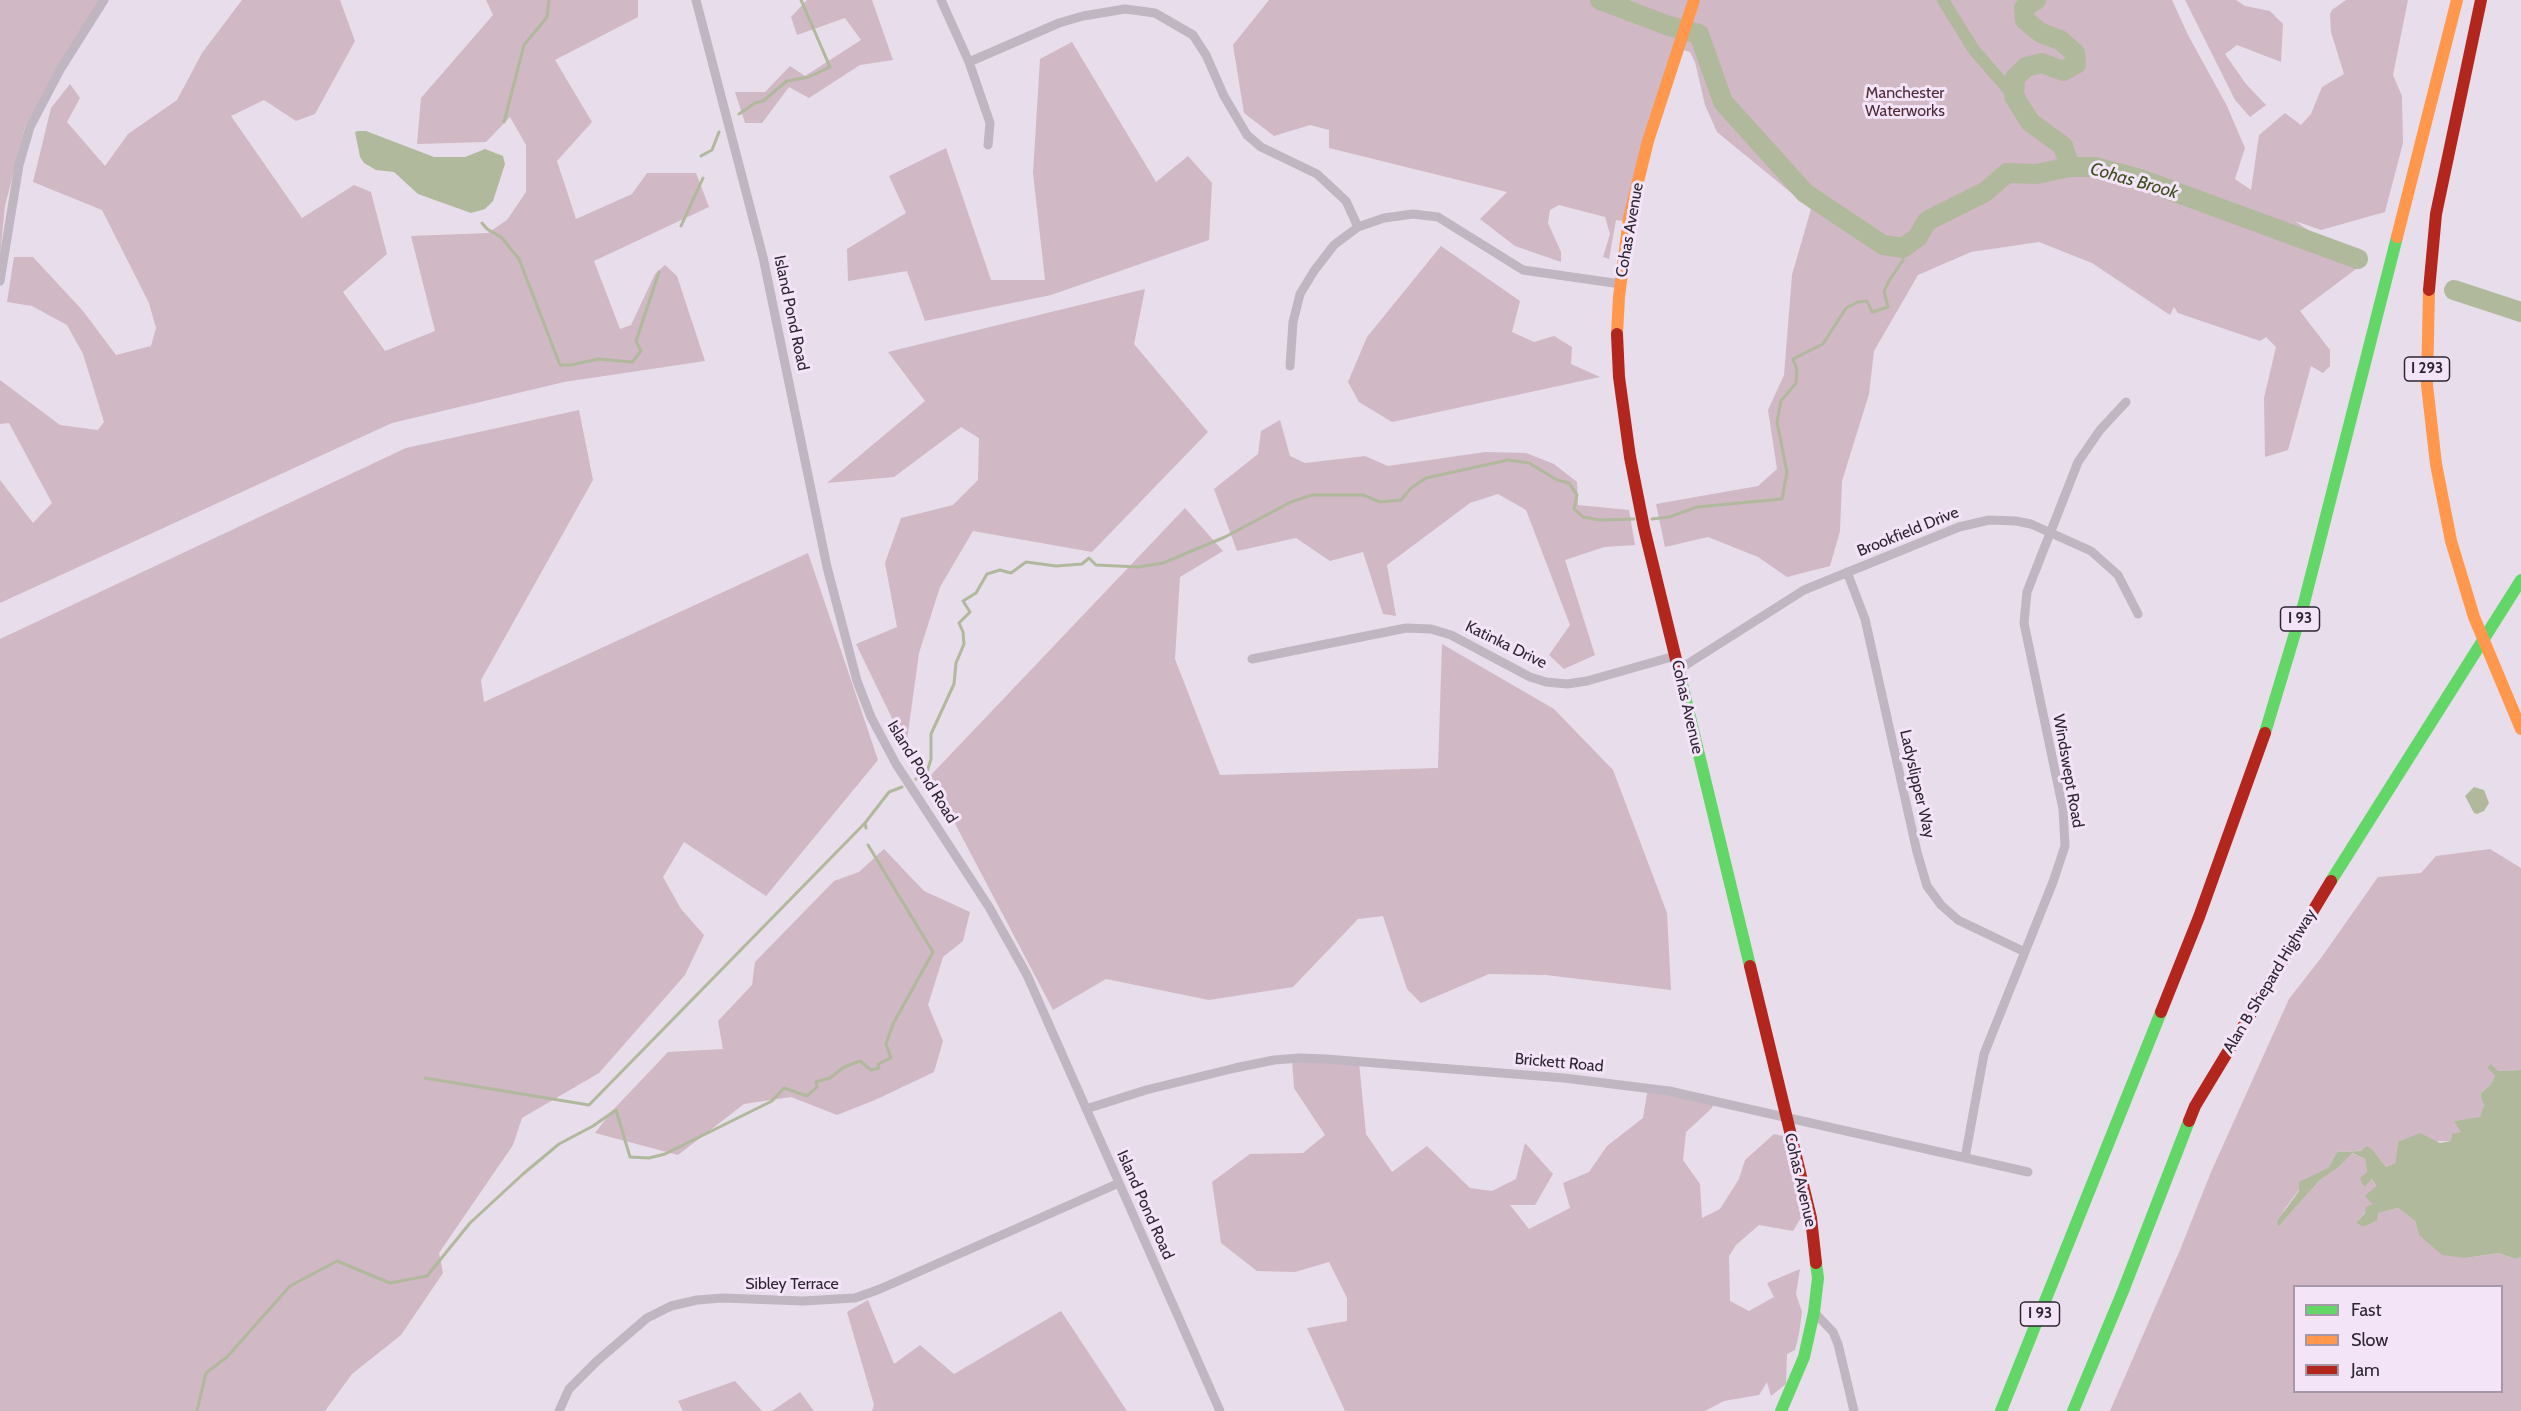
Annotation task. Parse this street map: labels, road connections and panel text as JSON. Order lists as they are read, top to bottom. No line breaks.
{"streets":{"main road":["Cohas Avenue","I 293","I 93","Alan B Shepard Highway"],"street":["Island Pond Road","Brookfield Drive","Katinka Drive","Windswept Road","Ladyslipper Way","Brickett Road","Sibley Terrace"]},"crossings":[["Cohas Avenue","Brookfield Drive"],["Cohas Avenue","Katinka Drive"],["Cohas Avenue","Brickett Road"],["Island Pond Road","Brickett Road"],["Island Pond Road","Sibley Terrace"],["Brookfield Drive","Windswept Road"],["Brookfield Drive","Ladyslipper Way"],["Windswept Road","Ladyslipper Way"],["Windswept Road","Brickett Road"]],"water":["Cohas Brook"],"parks":["Manchester Waterworks"],"legend":["Fast","Slow","Jam"]}
